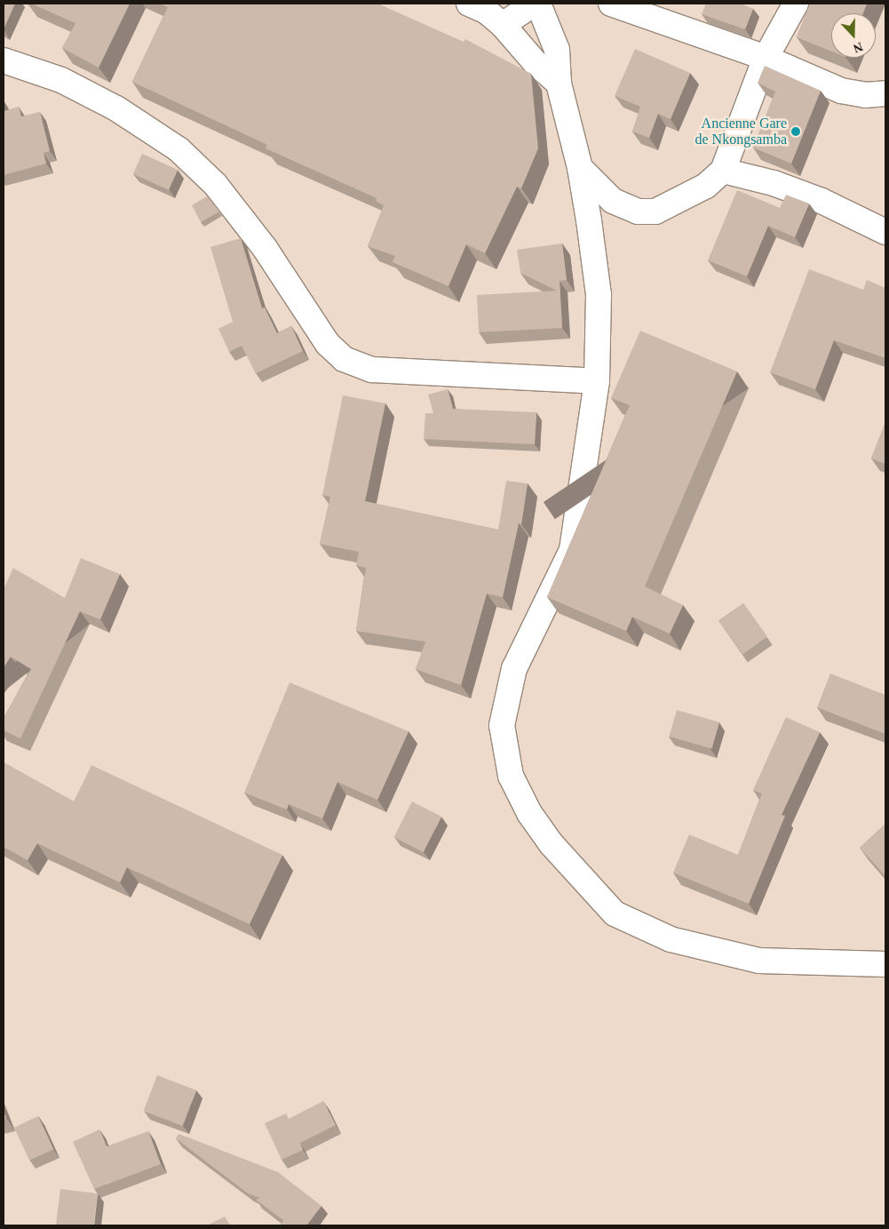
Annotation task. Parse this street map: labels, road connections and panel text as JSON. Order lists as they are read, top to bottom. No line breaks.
{"places":["Ancienne Gare de Nkongsamba"],"north":"bottom"}
